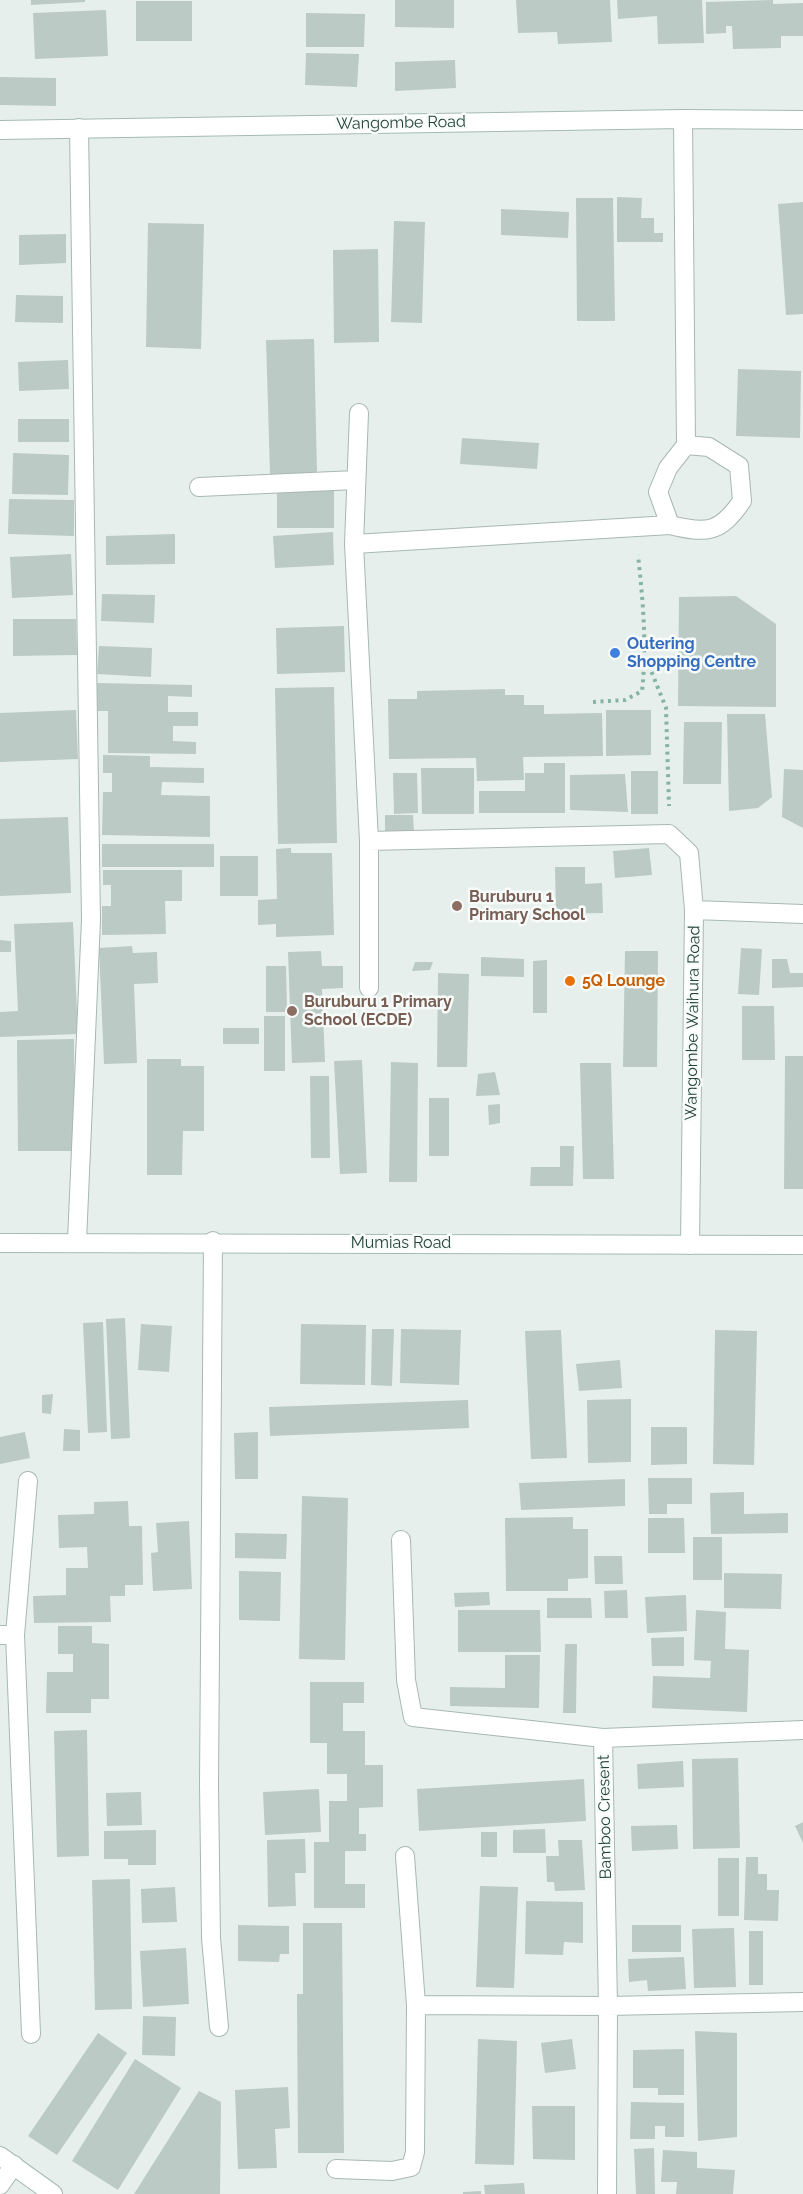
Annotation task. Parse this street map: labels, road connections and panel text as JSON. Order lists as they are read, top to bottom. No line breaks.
{"streets":{"street":["Wangombe Road","Wangombe Waihura Road","Mumias Road","Bamboo Cresent"]},"crossings":[["Wangombe Waihura Road","Mumias Road"]],"places":["Outering Shopping Centre","Buruburu 1 Primary School","5Q Lounge","Buruburu 1 Primary School (ECDE)"]}
